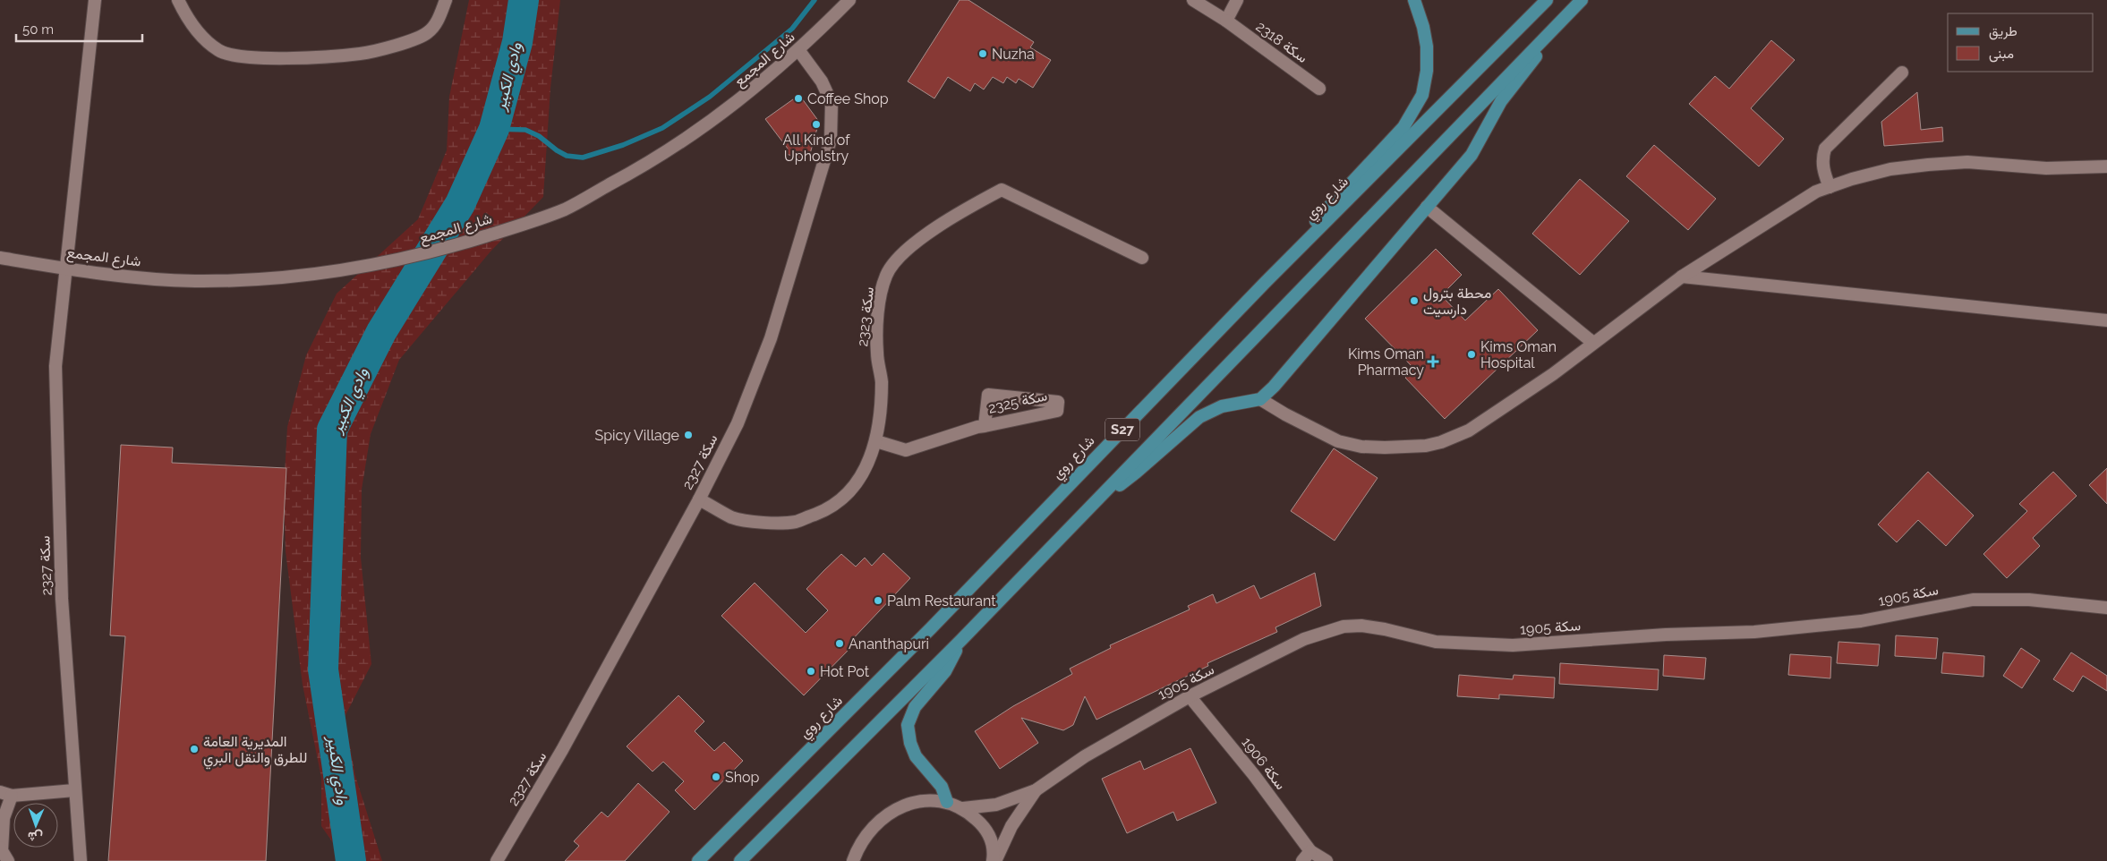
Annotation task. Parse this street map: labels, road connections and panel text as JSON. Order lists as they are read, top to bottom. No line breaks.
{"streets":{"main road":["شارع روي","S27"],"street":["سكة 2318","شارع المجمع","سكة 2323","سكة 2325","سكة 2327","سكة 1905","سكة 1906"]},"crossings":[["شارع المجمع","سكة 2327"],["سكة 2323","سكة 2325"],["سكة 2323","سكة 2327"],["سكة 1905","سكة 1906"]],"water":["وادي الكبير"],"places":{"other":["Nuzha","Coffee Shop","All Kind of Upholstry","محطة بترول دارسيت","Kims Oman Hospital","Spicy Village","Palm Restaurant","Ananthapuri","Hot Pot","المديرية العامة للطرق والنقل البري","Shop"],"health":["Kims Oman Pharmacy"]},"legend":["طريق","مبنى"],"scale_bar":"50 m","north":"bottom"}
